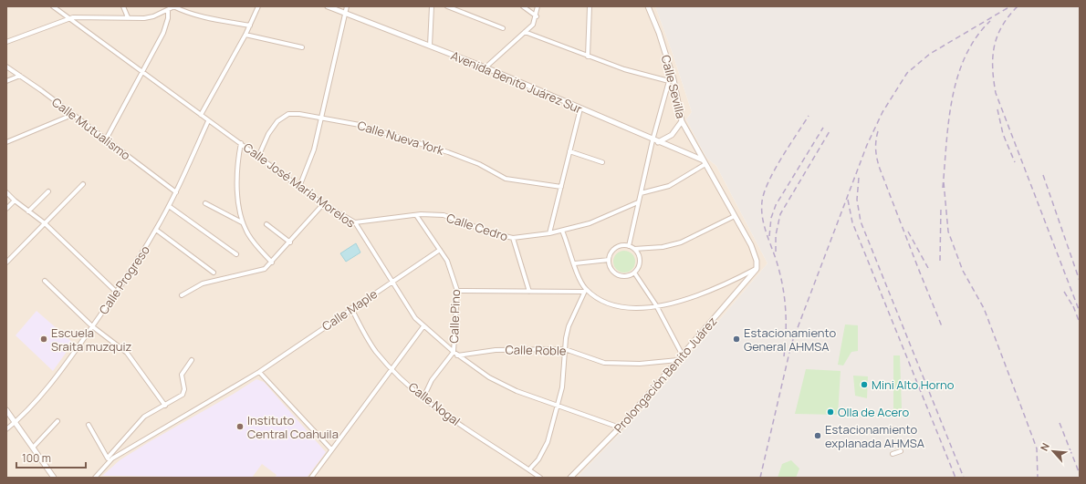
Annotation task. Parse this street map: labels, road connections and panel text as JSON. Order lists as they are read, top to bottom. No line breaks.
{"streets":{"street":["Avenida Benito Juárez Sur","Calle Sevilla","Calle Mutualismo","Calle Nueva York","Calle José María Morelos","Calle Cedro","Calle Progreso","Calle Maple","Calle Pino","Calle Roble","Prolongación Benito Juárez","Calle Nogal"]},"crossings":[["Avenida Benito Juárez Sur","Calle Sevilla"],["Calle Mutualismo","Calle Progreso"],["Calle Nueva York","Calle José María Morelos"],["Calle José María Morelos","Calle Cedro"],["Calle José María Morelos","Calle Progreso"],["Calle José María Morelos","Calle Maple"],["Calle José María Morelos","Calle Pino"],["Calle José María Morelos","Calle Roble"],["Calle José María Morelos","Prolongación Benito Juárez"],["Calle Cedro","Calle Pino"],["Calle Maple","Calle Pino"],["Calle Maple","Calle Nogal"],["Calle Pino","Calle Nogal"],["Calle Roble","Prolongación Benito Juárez"]],"places":["Escuela Sraita muzquiz","Estacionamiento General AHMSA","Mini Alto Horno","Olla de Acero","Instituto Central Coahuila","Estacionamiento explanada AHMSA"],"scale_bar":"100 m","north":"top left"}
